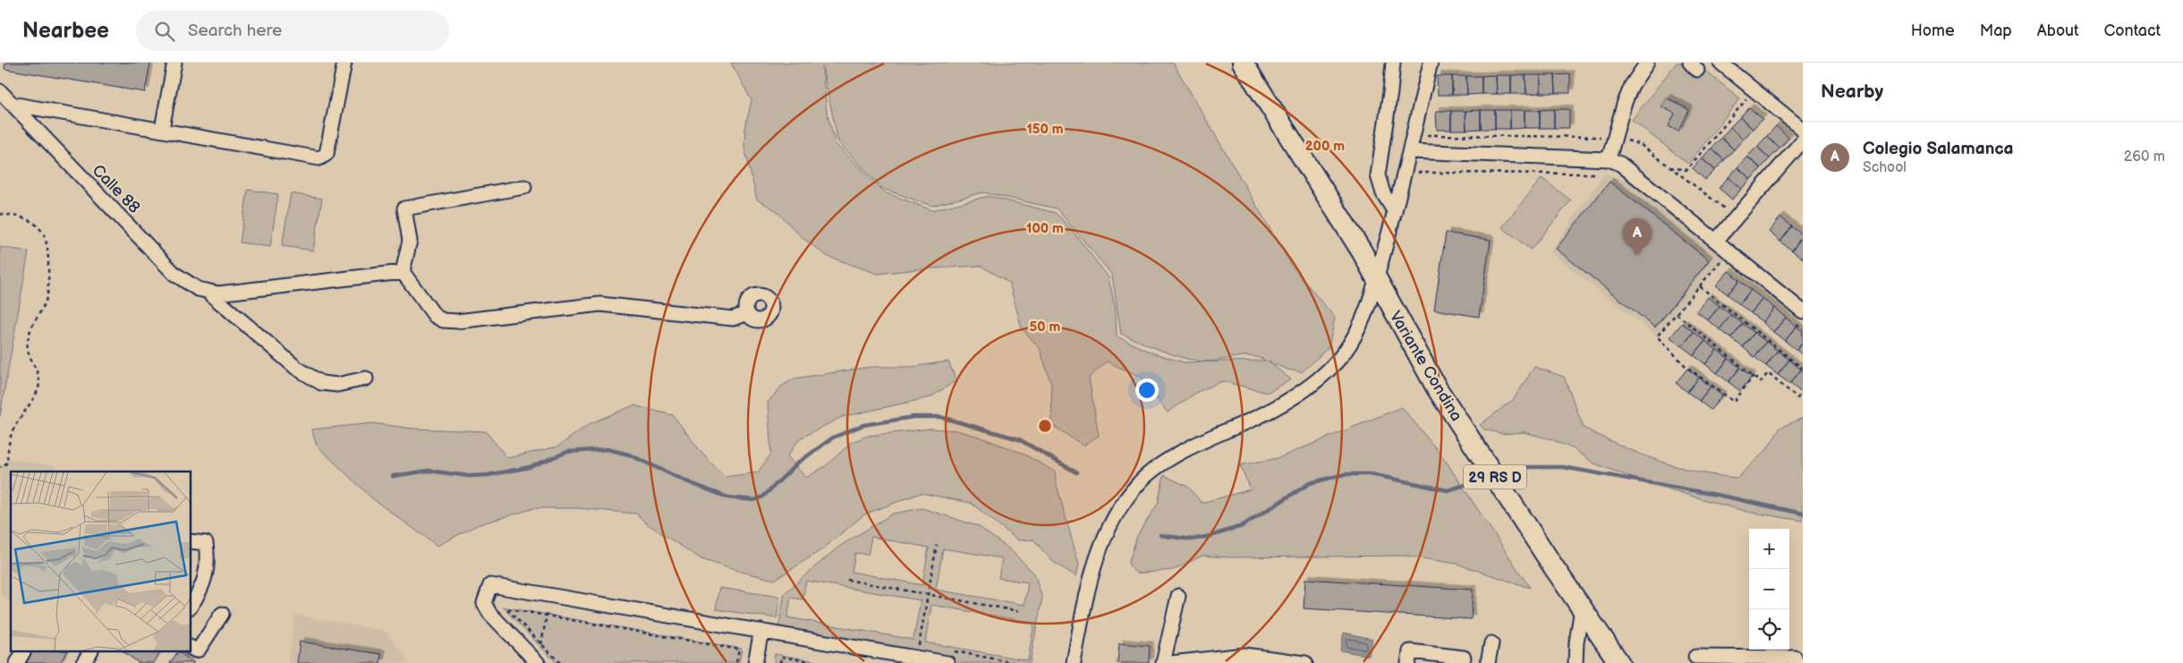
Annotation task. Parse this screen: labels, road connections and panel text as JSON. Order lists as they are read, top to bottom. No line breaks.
{"streets":{"highway":["Variante Condina","29 RS D"],"street":["Calle 88"]},"page":{"header":"Nearbee","search":"Search here","nav":["Home","Map","About","Contact"],"heading":"Nearby","list":[{"mark":"A","name":"Colegio Salamanca","note":"School","value":"260 m"}],"pins":"A","map_buttons":["+","−"]},"rings":["150 m","200 m","100 m","50 m"]}
